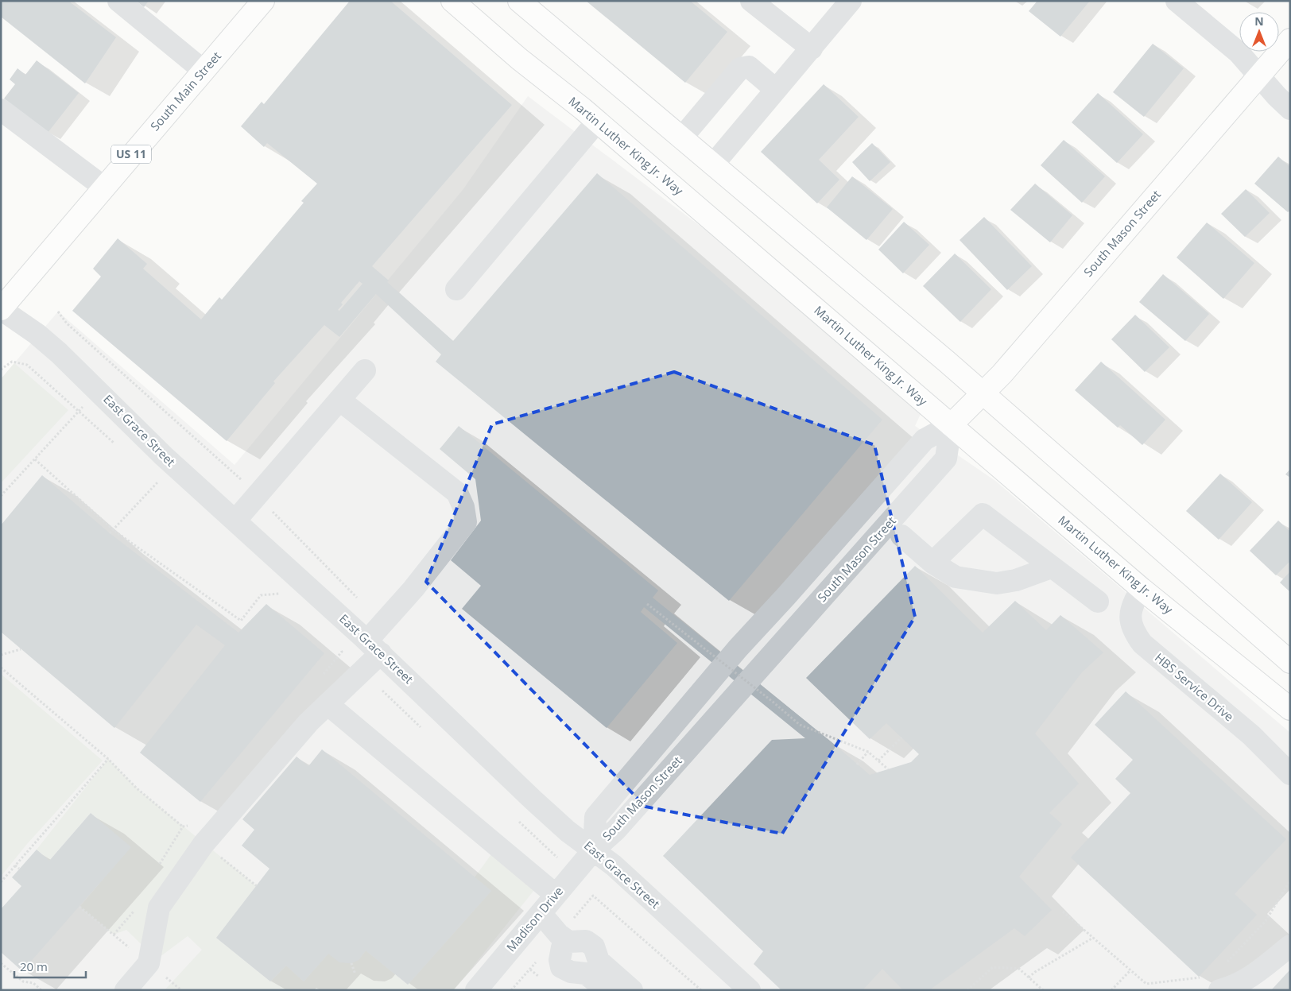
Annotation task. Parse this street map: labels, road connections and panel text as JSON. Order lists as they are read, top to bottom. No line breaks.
{"streets":{"main road":["South Main Street","Martin Luther King Jr. Way","US 11","South Mason Street"],"street":["East Grace Street","HBS Service Drive","Madison Drive"]},"crossings":[["South Main Street","East Grace Street"],["Martin Luther King Jr. Way","South Mason Street"],["Martin Luther King Jr. Way","HBS Service Drive"],["South Mason Street","East Grace Street"],["South Mason Street","Madison Drive"],["East Grace Street","Madison Drive"]],"scale_bar":"20 m","north":"top"}
